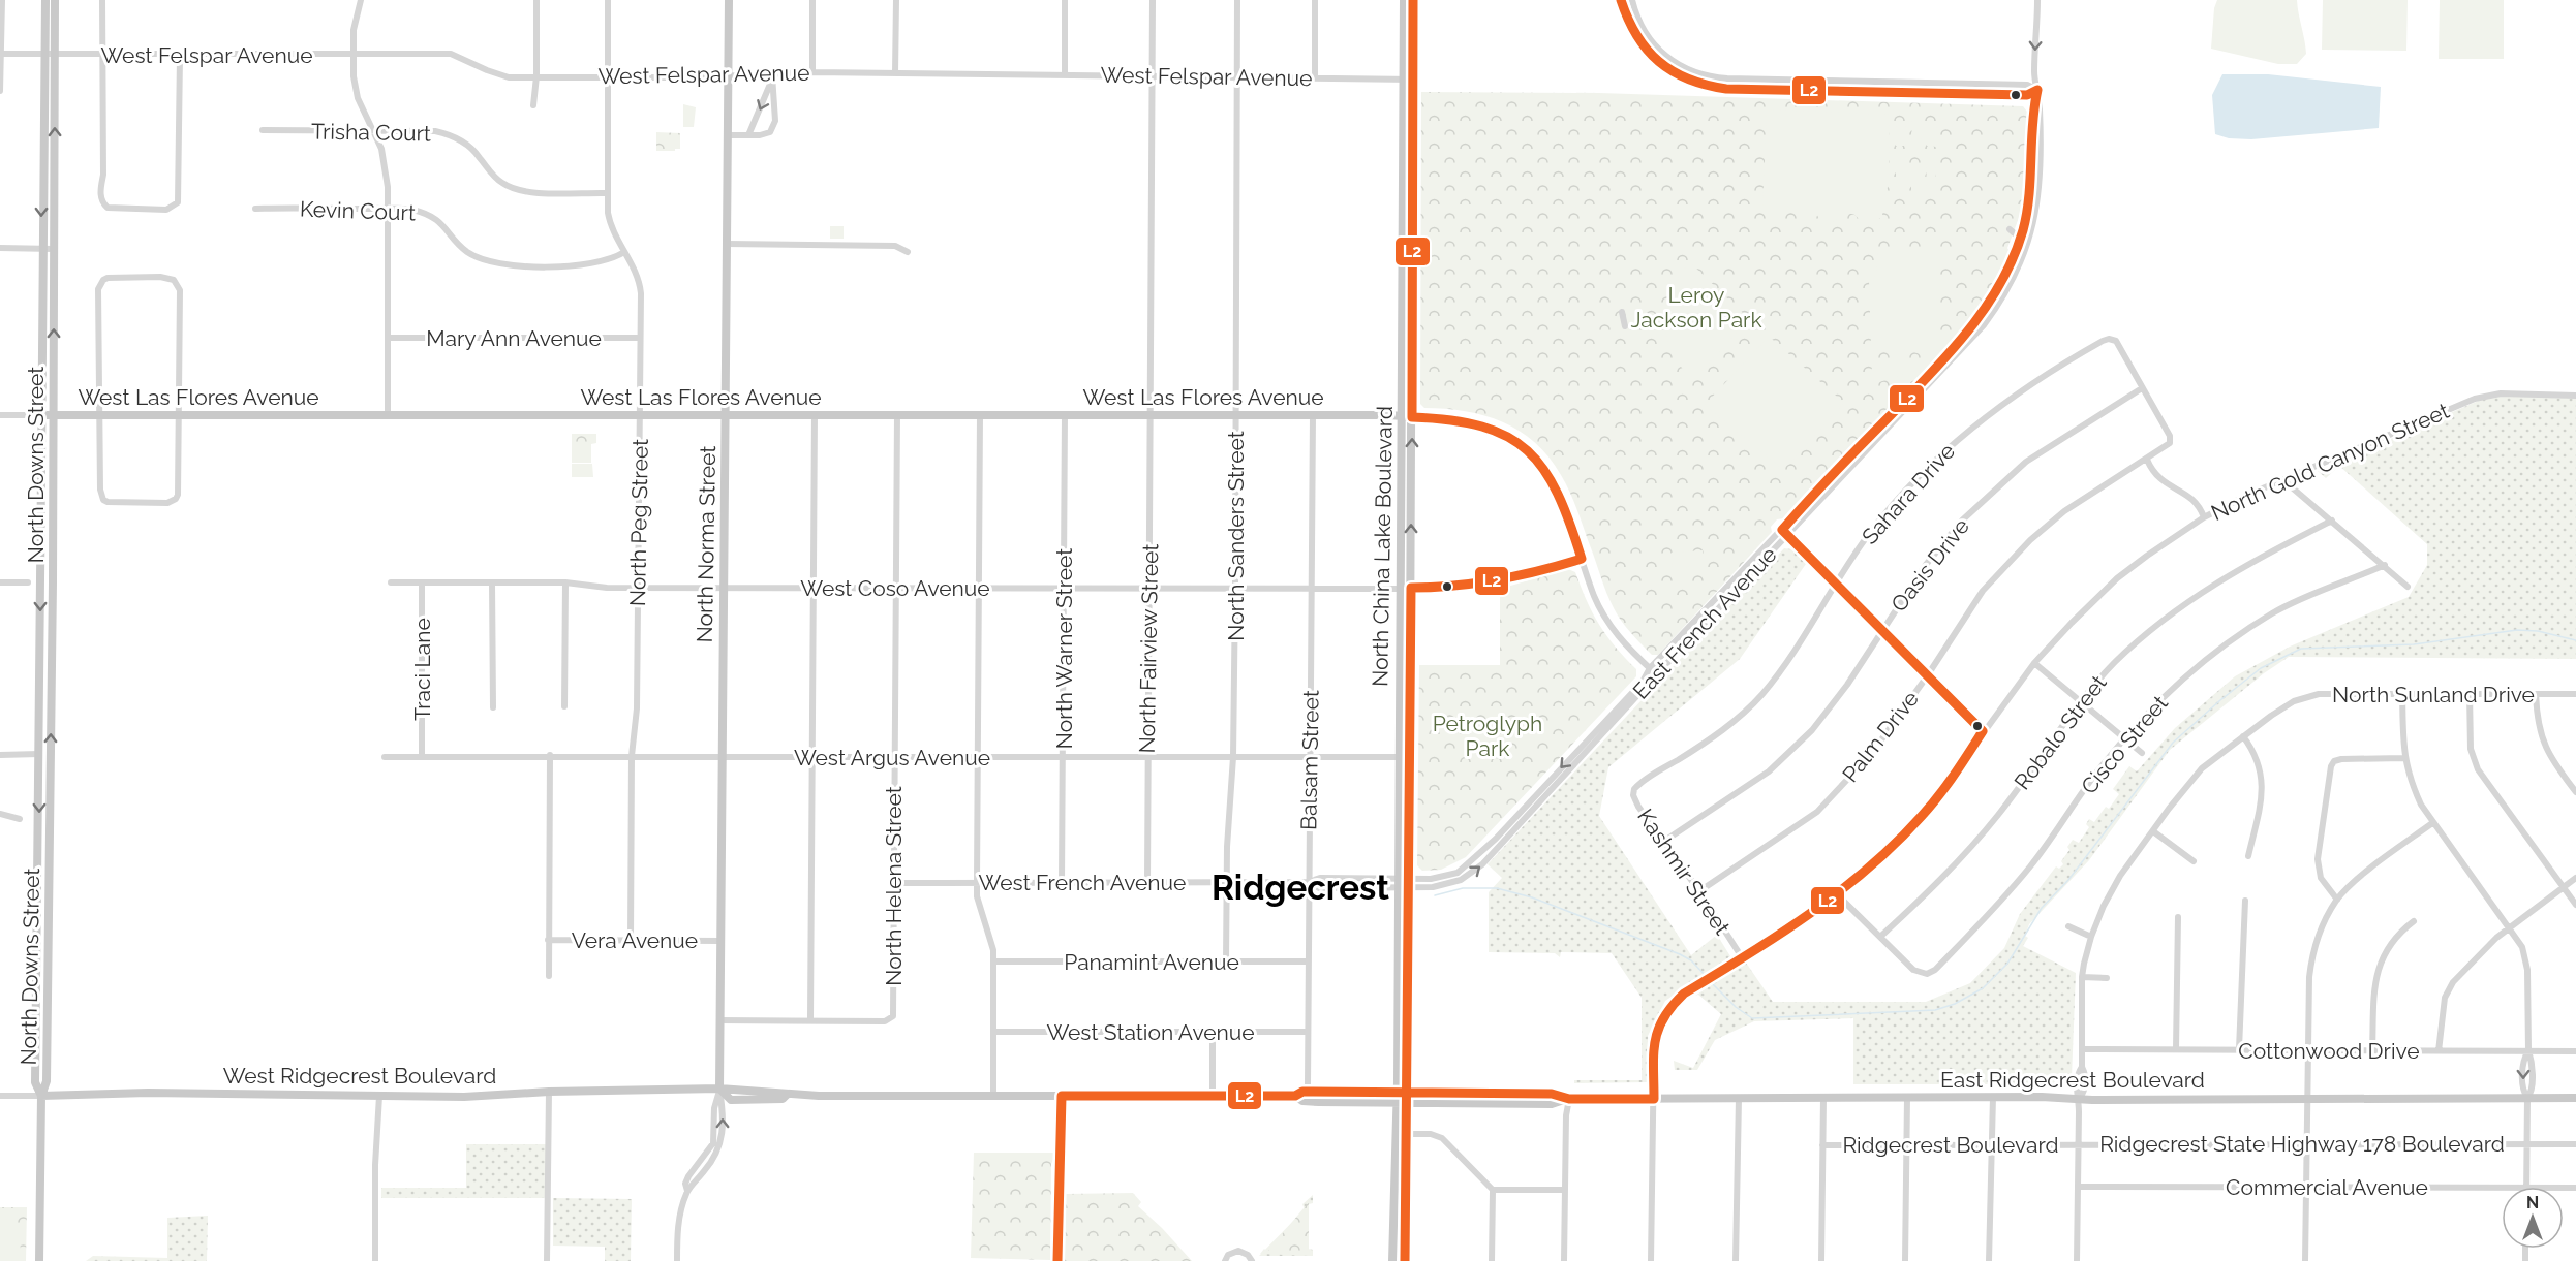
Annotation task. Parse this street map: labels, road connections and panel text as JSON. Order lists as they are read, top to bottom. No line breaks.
{"streets":{"main road":["West Las Flores Avenue","North Downs Street","North Norma Street","North China Lake Boulevard","West Ridgecrest Boulevard","East Ridgecrest Boulevard"],"street":["West Felspar Avenue","Trisha Court","Kevin Court","Mary Ann Avenue","North Gold Canyon Street","Sahara Drive","North Peg Street","North Sanders Street","Oasis Drive","West Coso Avenue","East French Avenue","North Warner Street","North Fairview Street","Traci Lane","North Sunland Drive","Robalo Street","Palm Drive","Cisco Street","West Argus Avenue","Balsam Street","Kashmir Street","West French Avenue","North Helena Street","Vera Avenue","Panamint Avenue","West Station Avenue","Cottonwood Drive","Ridgecrest State Highway 178 Boulevard","Ridgecrest Boulevard","Commercial Avenue"]},"crossings":[["West Felspar Avenue","North Downs Street"],["West Felspar Avenue","North Peg Street"],["West Felspar Avenue","North Sanders Street"],["West Felspar Avenue","North Norma Street"],["West Felspar Avenue","North China Lake Boulevard"],["West Felspar Avenue","North Fairview Street"],["Trisha Court","North Peg Street"],["Kevin Court","North Peg Street"],["Mary Ann Avenue","North Peg Street"],["West Las Flores Avenue","North Downs Street"],["West Las Flores Avenue","North Peg Street"],["West Las Flores Avenue","North Sanders Street"],["West Las Flores Avenue","North Norma Street"],["West Las Flores Avenue","North China Lake Boulevard"],["West Las Flores Avenue","North Warner Street"],["West Las Flores Avenue","North Fairview Street"],["West Las Flores Avenue","Balsam Street"],["West Las Flores Avenue","North Helena Street"],["North Gold Canyon Street","Kashmir Street"],["North Gold Canyon Street","East Ridgecrest Boulevard"],["North Downs Street","West Ridgecrest Boulevard"],["Sahara Drive","Oasis Drive"],["Sahara Drive","Palm Drive"],["Sahara Drive","Kashmir Street"],["North Peg Street","West Coso Avenue"],["North Peg Street","West Argus Avenue"],["North Peg Street","Vera Avenue"],["North Sanders Street","West Coso Avenue"],["North Sanders Street","West Argus Avenue"],["North Sanders Street","West French Avenue"],["North Sanders Street","Panamint Avenue"],["North Norma Street","West Coso Avenue"],["North Norma Street","West Argus Avenue"],["North Norma Street","Vera Avenue"],["North Norma Street","West Ridgecrest Boulevard"],["North China Lake Boulevard","West Coso Avenue"],["North China Lake Boulevard","East French Avenue"],["North China Lake Boulevard","West Argus Avenue"],["North China Lake Boulevard","West French Avenue"],["North China Lake Boulevard","West Ridgecrest Boulevard"],["North China Lake Boulevard","East Ridgecrest Boulevard"],["Oasis Drive","Palm Drive"],["Oasis Drive","Kashmir Street"],["West Coso Avenue","North Warner Street"],["West Coso Avenue","North Fairview Street"],["West Coso Avenue","Traci Lane"],["West Coso Avenue","Balsam Street"],["West Coso Avenue","North Helena Street"],["East French Avenue","West French Avenue"],["North Warner Street","West Argus Avenue"],["North Warner Street","West French Avenue"],["North Fairview Street","West Argus Avenue"],["North Fairview Street","West French Avenue"],["Traci Lane","West Argus Avenue"],["North Sunland Drive","Cottonwood Drive"],["North Sunland Drive","East Ridgecrest Boulevard"],["North Sunland Drive","Ridgecrest State Highway 178 Boulevard"],["North Sunland Drive","Ridgecrest Boulevard"],["North Sunland Drive","Commercial Avenue"],["Robalo Street","Cisco Street"],["Palm Drive","Kashmir Street"],["West Argus Avenue","Balsam Street"],["West Argus Avenue","North Helena Street"],["Balsam Street","West French Avenue"],["Balsam Street","Panamint Avenue"],["Balsam Street","West Station Avenue"],["Balsam Street","West Ridgecrest Boulevard"],["West French Avenue","North Helena Street"],["West Ridgecrest Boulevard","East Ridgecrest Boulevard"],["Ridgecrest State Highway 178 Boulevard","Ridgecrest Boulevard"]],"districts":["Ridgecrest"],"parks":["Leroy Jackson Park","Petroglyph Park"],"lines":["transit line L2"],"north":"top"}
